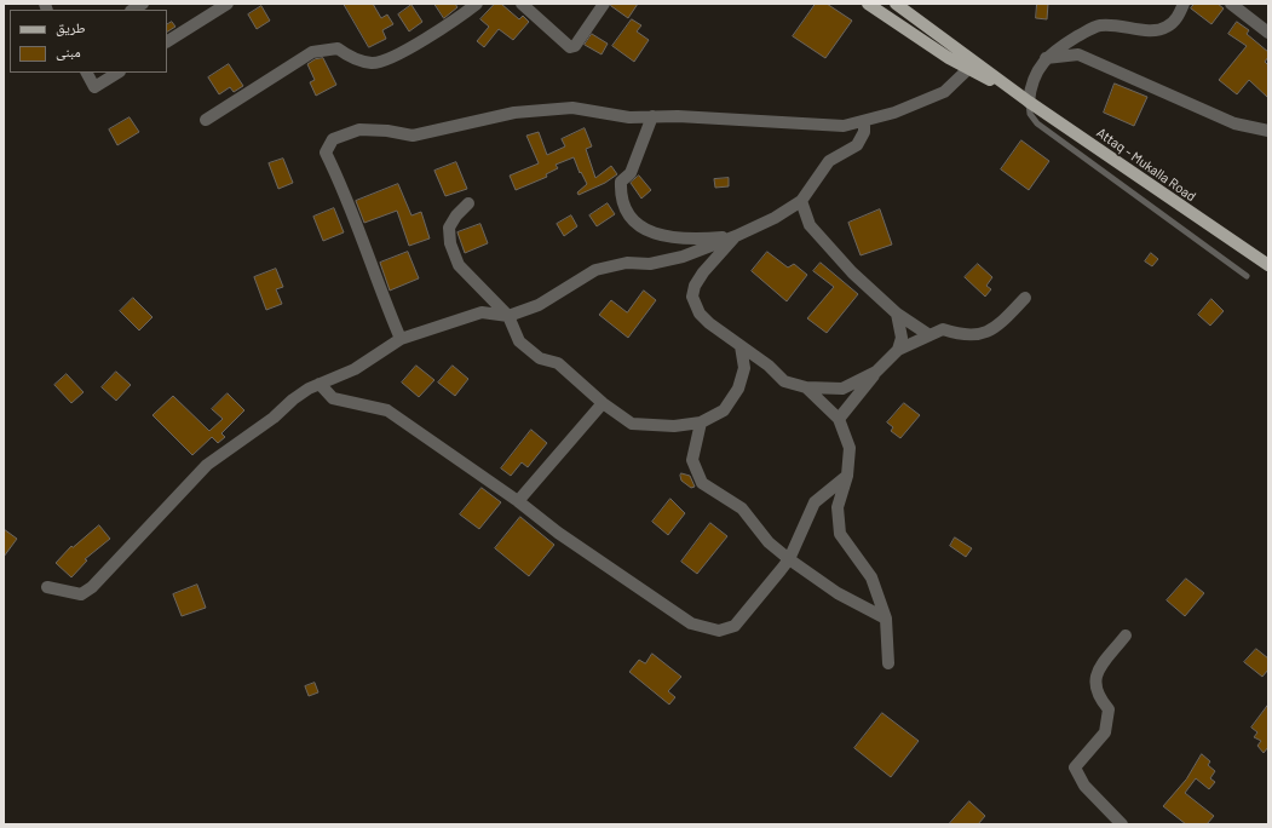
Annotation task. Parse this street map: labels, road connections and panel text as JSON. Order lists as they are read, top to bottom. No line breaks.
{"streets":{"main road":["Attaq - Mukalla Road"]},"legend":["طريق","مبنى"]}
